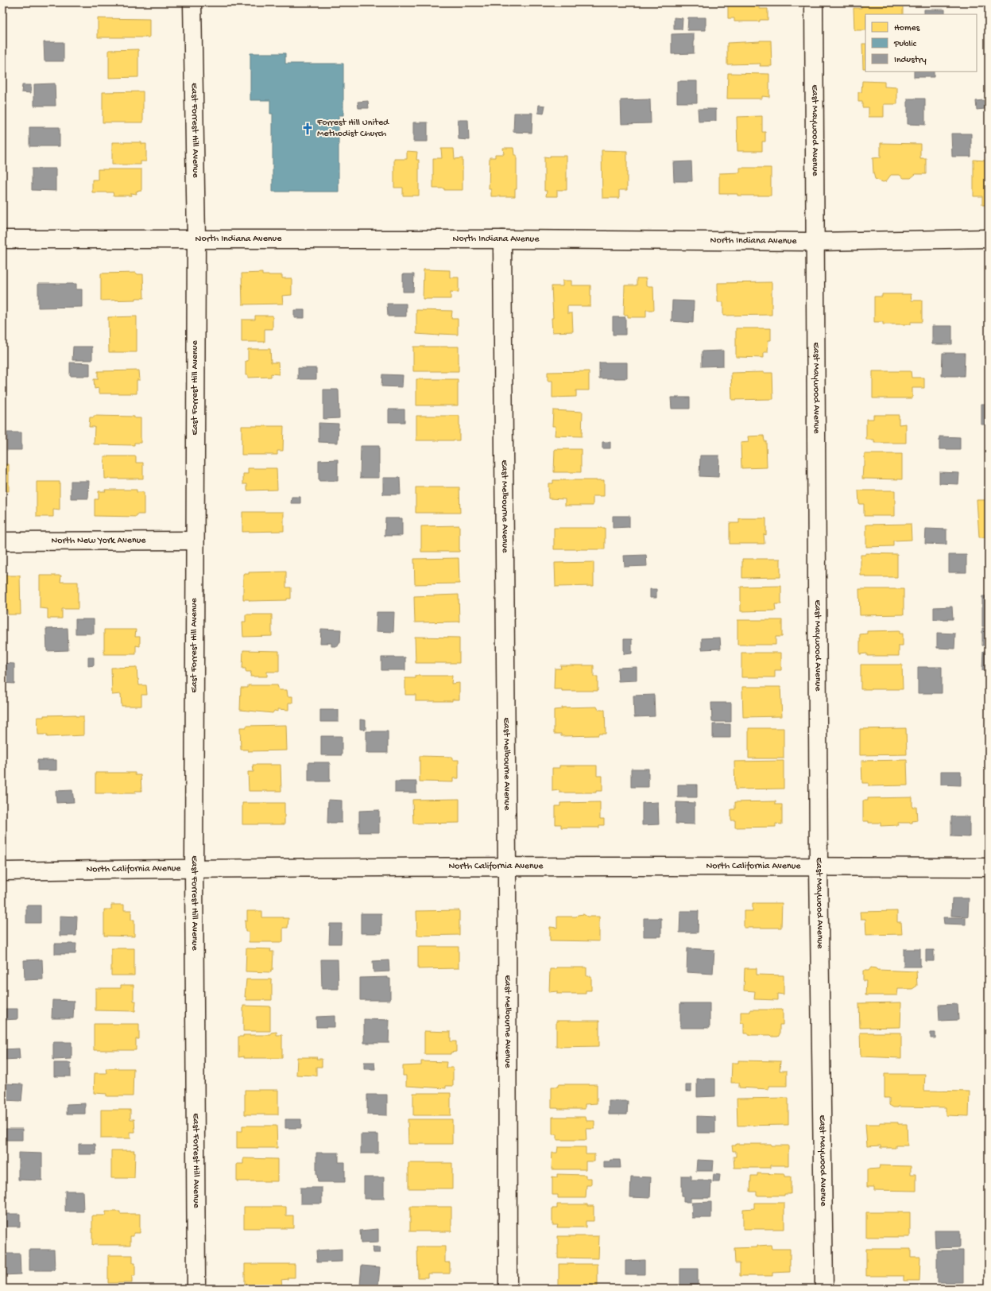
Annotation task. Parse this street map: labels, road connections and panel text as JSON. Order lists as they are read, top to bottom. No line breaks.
{"streets":{"street":["East Forrest Hill Avenue","East Maywood Avenue","North Indiana Avenue","East Melbourne Avenue","North New York Avenue","North California Avenue"]},"crossings":[["East Forrest Hill Avenue","North Indiana Avenue"],["East Forrest Hill Avenue","North New York Avenue"],["East Forrest Hill Avenue","North California Avenue"],["East Maywood Avenue","North Indiana Avenue"],["East Maywood Avenue","North California Avenue"],["North Indiana Avenue","East Melbourne Avenue"],["East Melbourne Avenue","North California Avenue"]],"places":{"church":["Forrest Hill United Methodist Church"]},"legend":["Homes","Public","Industry"]}
